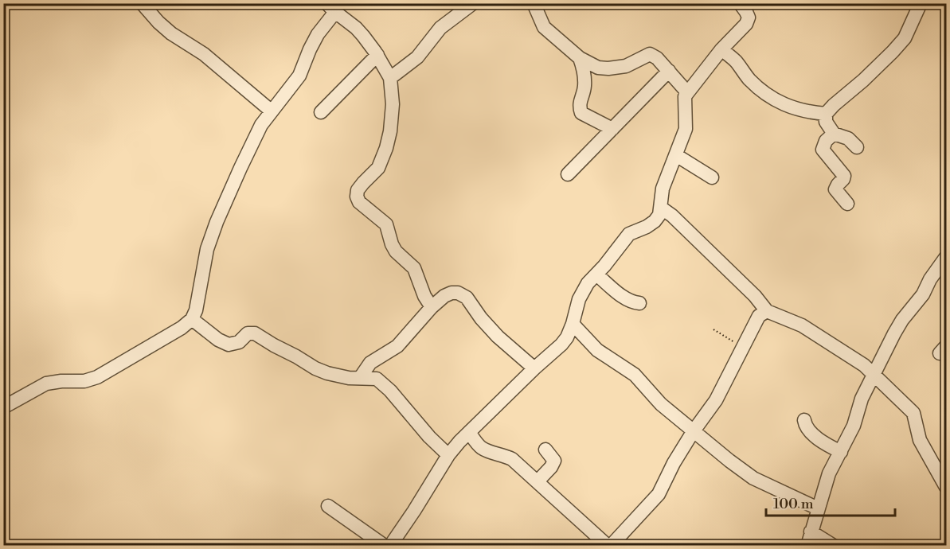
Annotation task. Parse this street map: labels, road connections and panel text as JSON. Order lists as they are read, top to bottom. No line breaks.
{"scale_bar":"100 m"}
